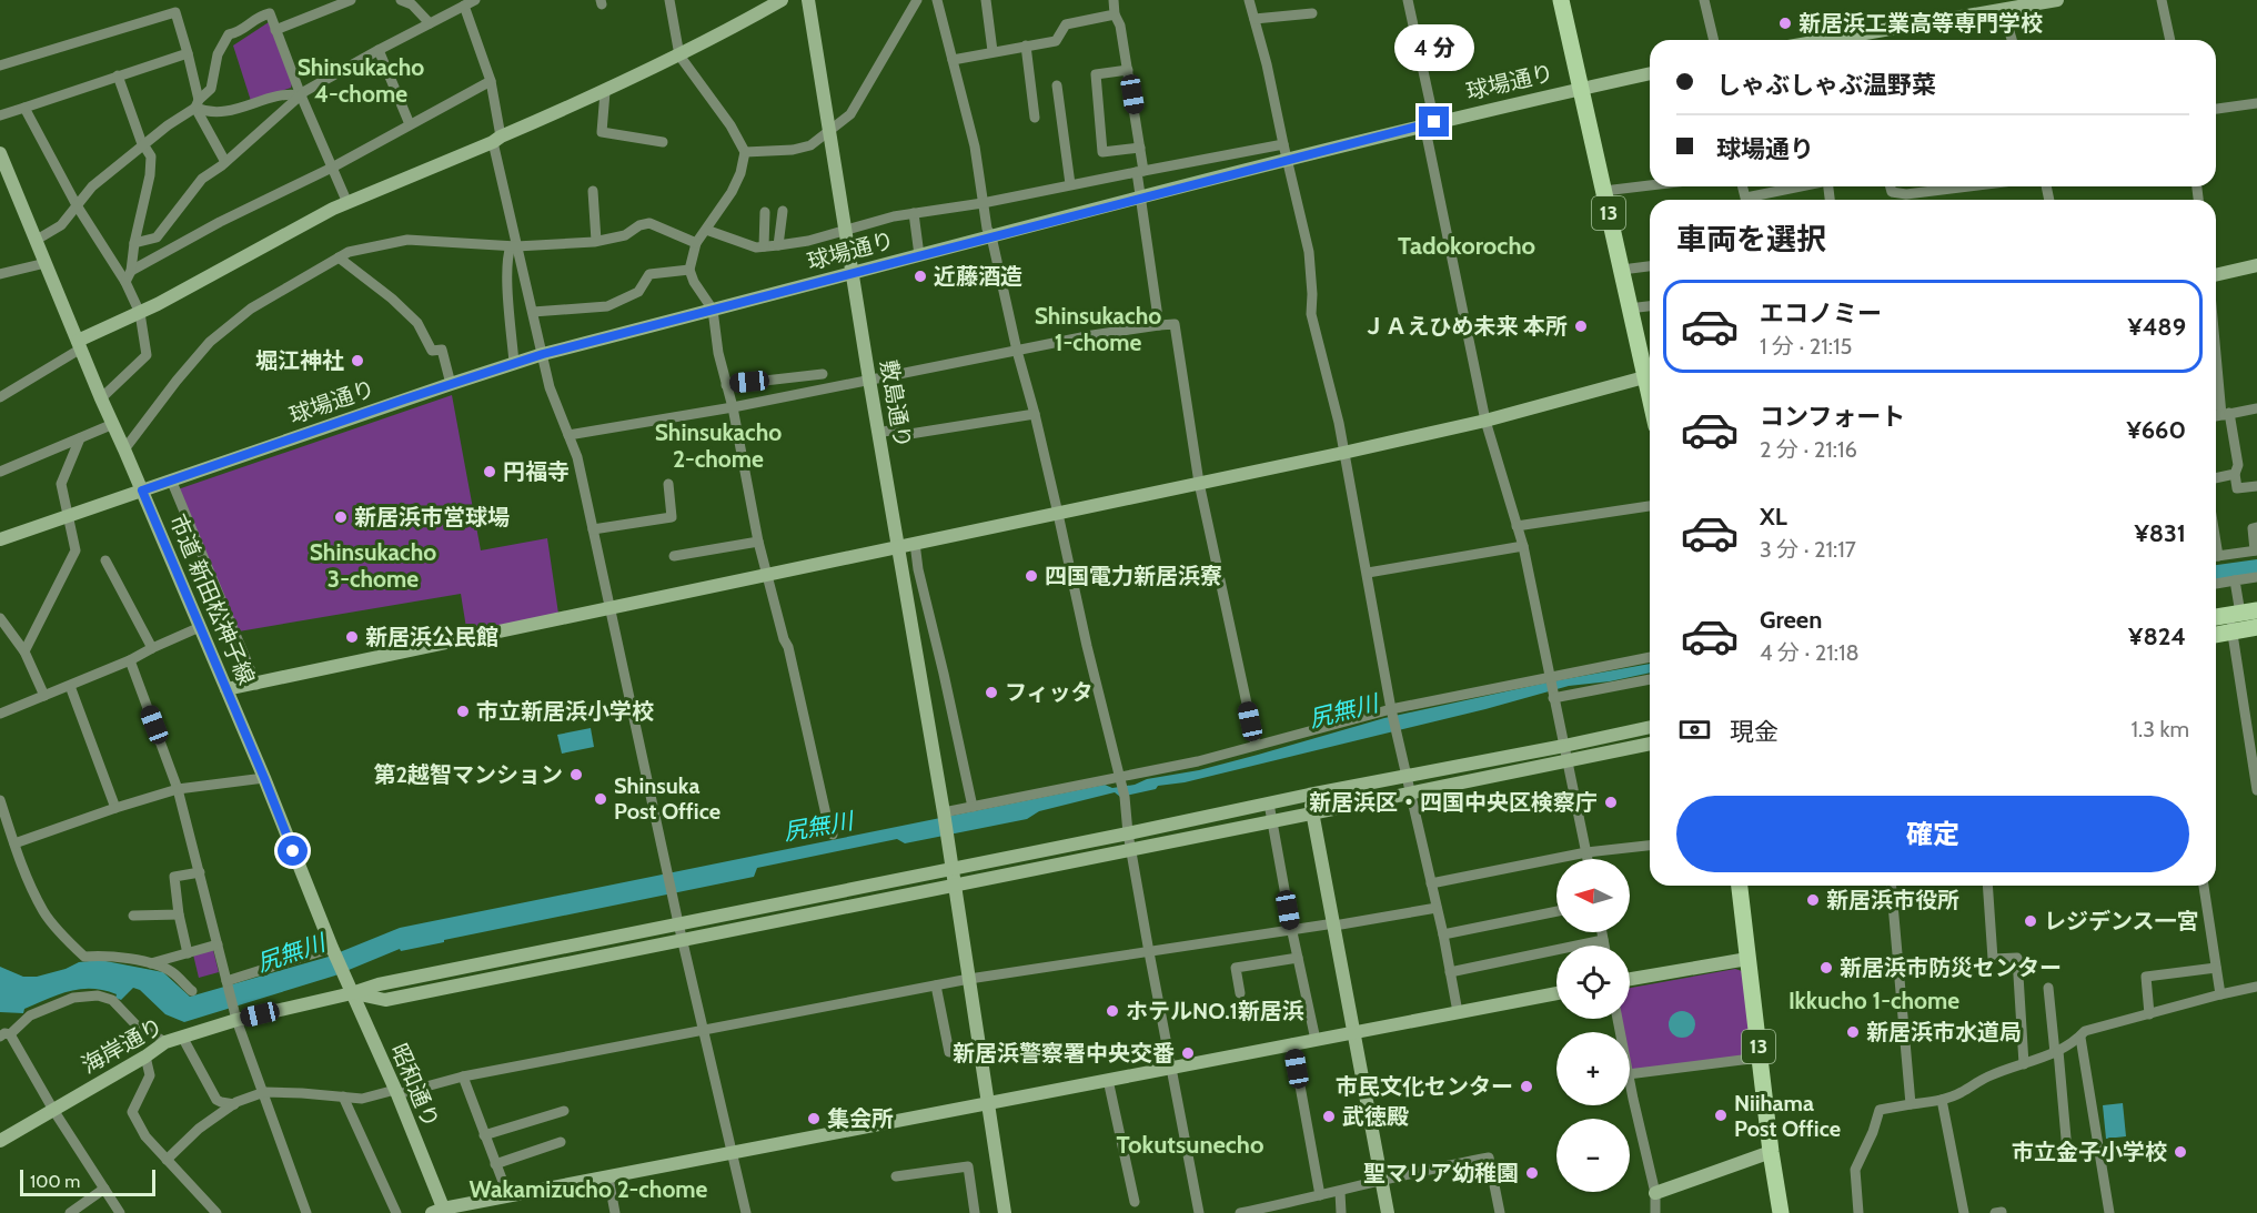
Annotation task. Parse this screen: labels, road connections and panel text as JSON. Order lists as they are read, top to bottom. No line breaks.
{"streets":{"main road":["13"],"street":["球場通り","敷島通り","市道 新田松神子線","海岸通り","昭和通り"]},"crossings":[["球場通り","13"],["球場通り","敷島通り"],["球場通り","市道 新田松神子線"],["敷島通り","海岸通り"],["市道 新田松神子線","昭和通り"],["海岸通り","昭和通り"]],"districts":["Shinsukacho 4-chome","Tadokorocho","Shinsukacho 1-chome","Shinsukacho 2-chome","Shinsukacho 3-chome","Ikkucho 1-chome","Tokutsunecho","Wakamizucho 2-chome"],"water":["尻無川"],"places":["新居浜工業高等専門学校","近藤酒造","ＪＡえひめ未来 本所","堀江神社","円福寺","新居浜市営球場","四国電力新居浜寮","新居浜公民館","フィッタ","市立新居浜小学校","第2越智マンション","Shinsuka Post Office","新居浜区・四国中央区検察庁","新居浜市役所","レジデンス一宮","新居浜市防災センター","ホテルNO.1新居浜","新居浜市水道局","新居浜警察署中央交番","市民文化センター","Niihama Post Office","武徳殿","集会所","市立金子小学校","聖マリア幼稚園"],"scale_bar":"100 m","north":"left","page":{"bubble":"4 分","banner":["しゃぶしゃぶ温野菜","球場通り"],"heading":"車両を選択","list":[{"name":"エコノミー","note":"1 分 · 21:15","value":"¥489"},{"name":"コンフォート","note":"2 分 · 21:16","value":"¥660"},{"name":"XL","note":"3 分 · 21:17","value":"¥831"},{"name":"Green","note":"4 分 · 21:18","value":"¥824"}],"pay":["現金","1.3 km"],"buttons":"確定","map_buttons":["+","−"],"scale":"100 m"}}
